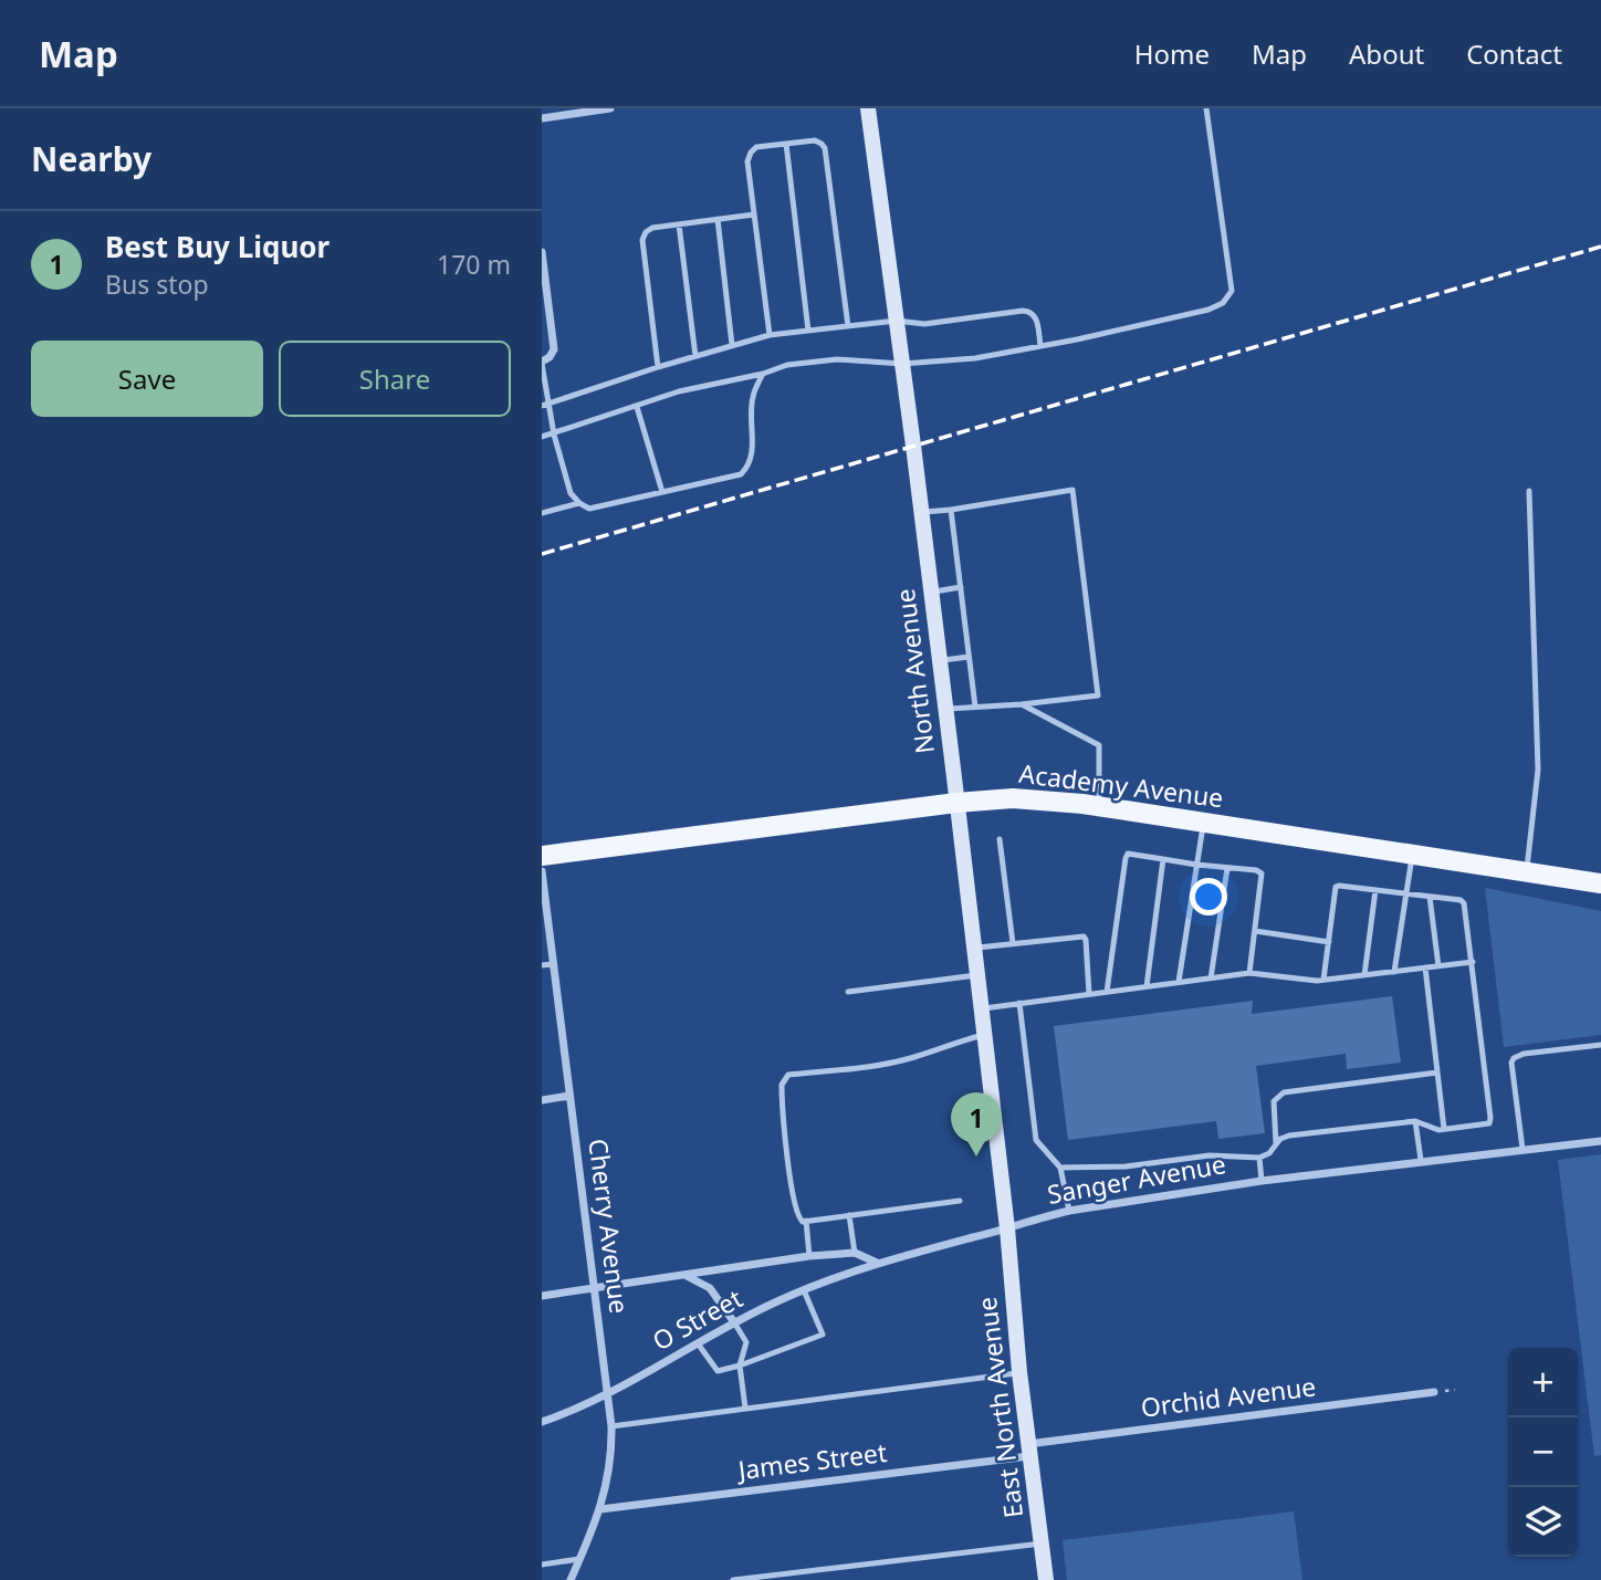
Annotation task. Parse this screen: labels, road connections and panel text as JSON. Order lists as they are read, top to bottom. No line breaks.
{"streets":{"main road":["Academy Avenue"],"street":["North Avenue","Sanger Avenue","Cherry Avenue","O Street","Orchid Avenue","East North Avenue","James Street"]},"crossings":[["North Avenue","Academy Avenue"],["North Avenue","Sanger Avenue"],["North Avenue","East North Avenue"],["Sanger Avenue","O Street"],["Sanger Avenue","East North Avenue"],["Cherry Avenue","O Street"],["Cherry Avenue","James Street"],["Orchid Avenue","East North Avenue"],["Orchid Avenue","James Street"],["East North Avenue","James Street"]],"page":{"header":"Map","nav":["Home","Map","About","Contact"],"heading":"Nearby","list":[{"mark":"1","name":"Best Buy Liquor","note":"Bus stop","value":"170 m"}],"buttons":["Save","Share"],"pins":"1","map_buttons":["+","−"]}}
